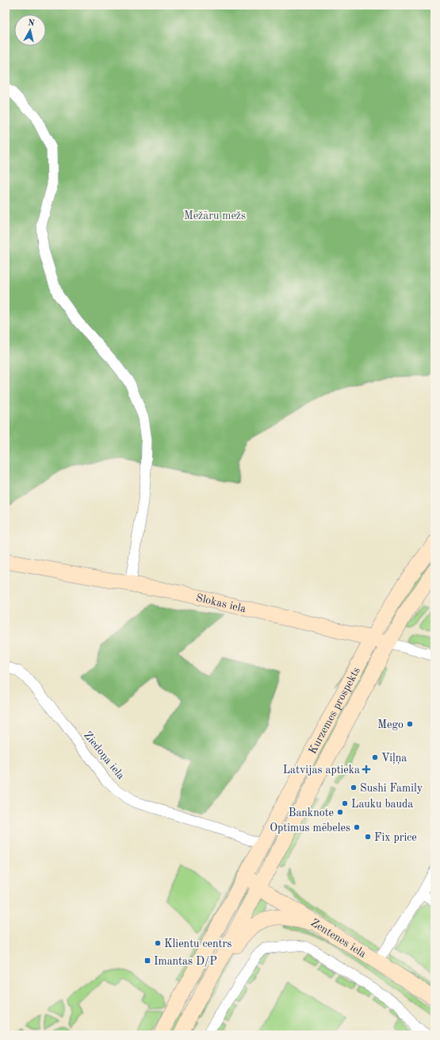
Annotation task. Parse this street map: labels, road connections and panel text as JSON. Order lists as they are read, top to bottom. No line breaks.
{"streets":{"main road":["Slokas iela","Kurzemes prospekts","Zentenes iela"],"street":["Ziedoņa iela"]},"crossings":[["Slokas iela","Kurzemes prospekts"],["Kurzemes prospekts","Ziedoņa iela"],["Kurzemes prospekts","Zentenes iela"]],"parks":["Mežāru mežs"],"places":{"other":["Mego","Viļņa","Sushi Family","Lauku bauda","Banknote","Optimus mēbeles","Fix price","Klientu centrs"],"health":["Latvijas aptieka"],"transit":["Imantas D/P"]},"north":"top"}
